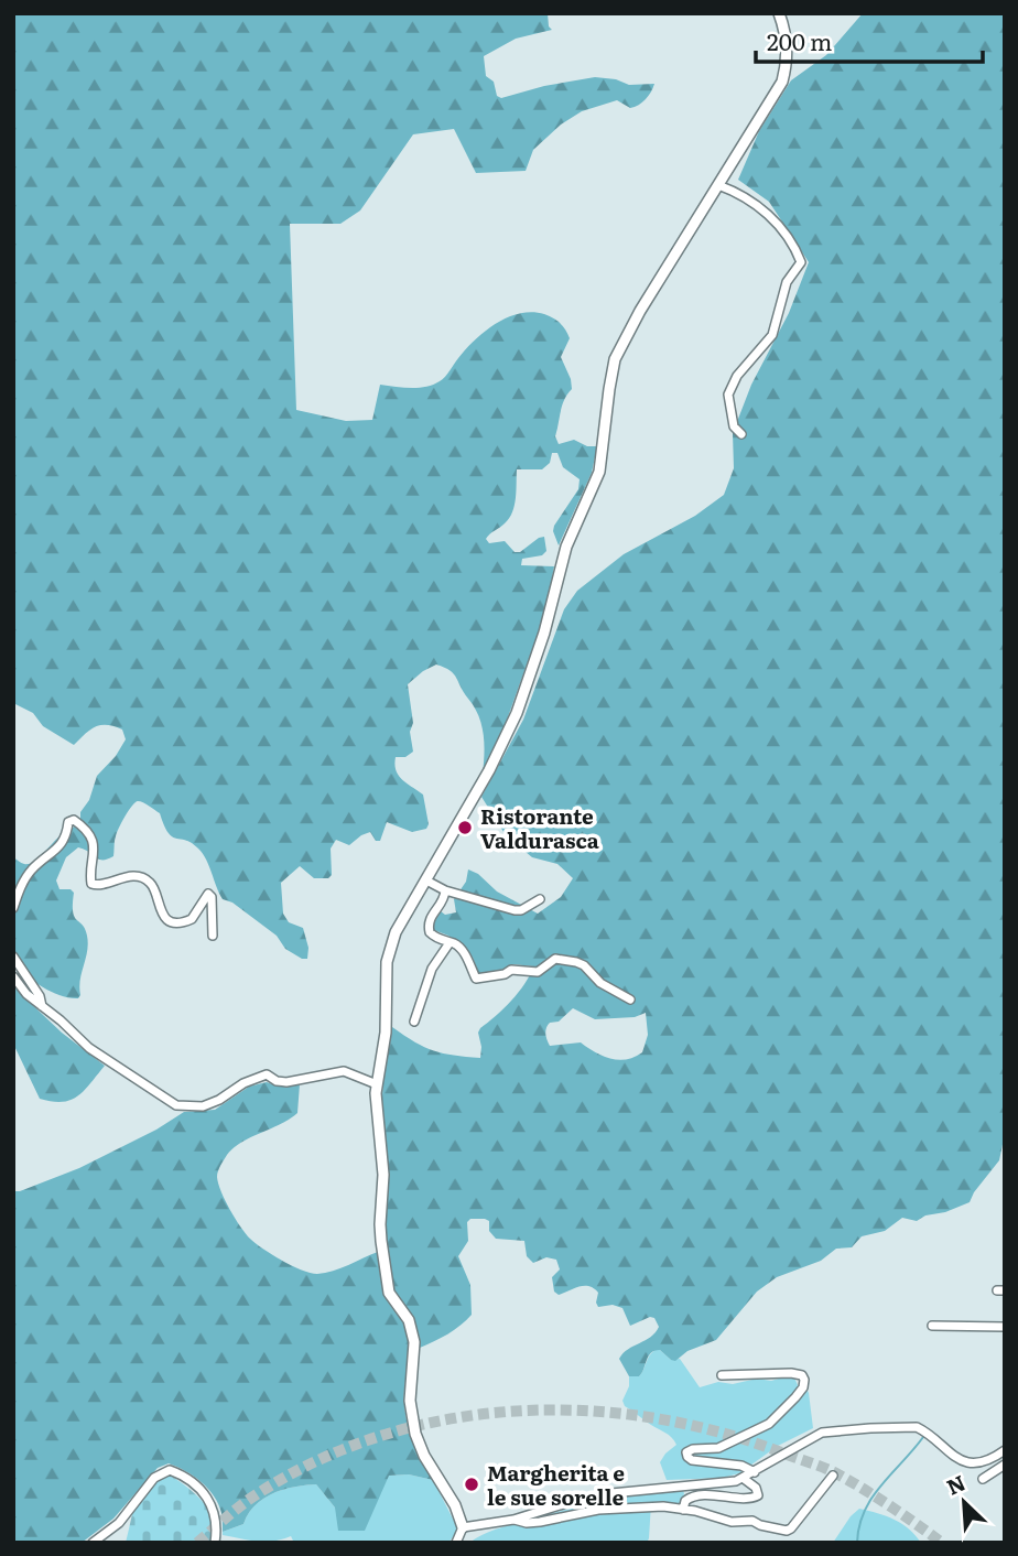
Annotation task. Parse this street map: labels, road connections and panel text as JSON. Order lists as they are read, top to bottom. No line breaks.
{"places":["Ristorante Valdurasca","Margherita e le sue sorelle"],"scale_bar":"200 m","north":"top left"}
